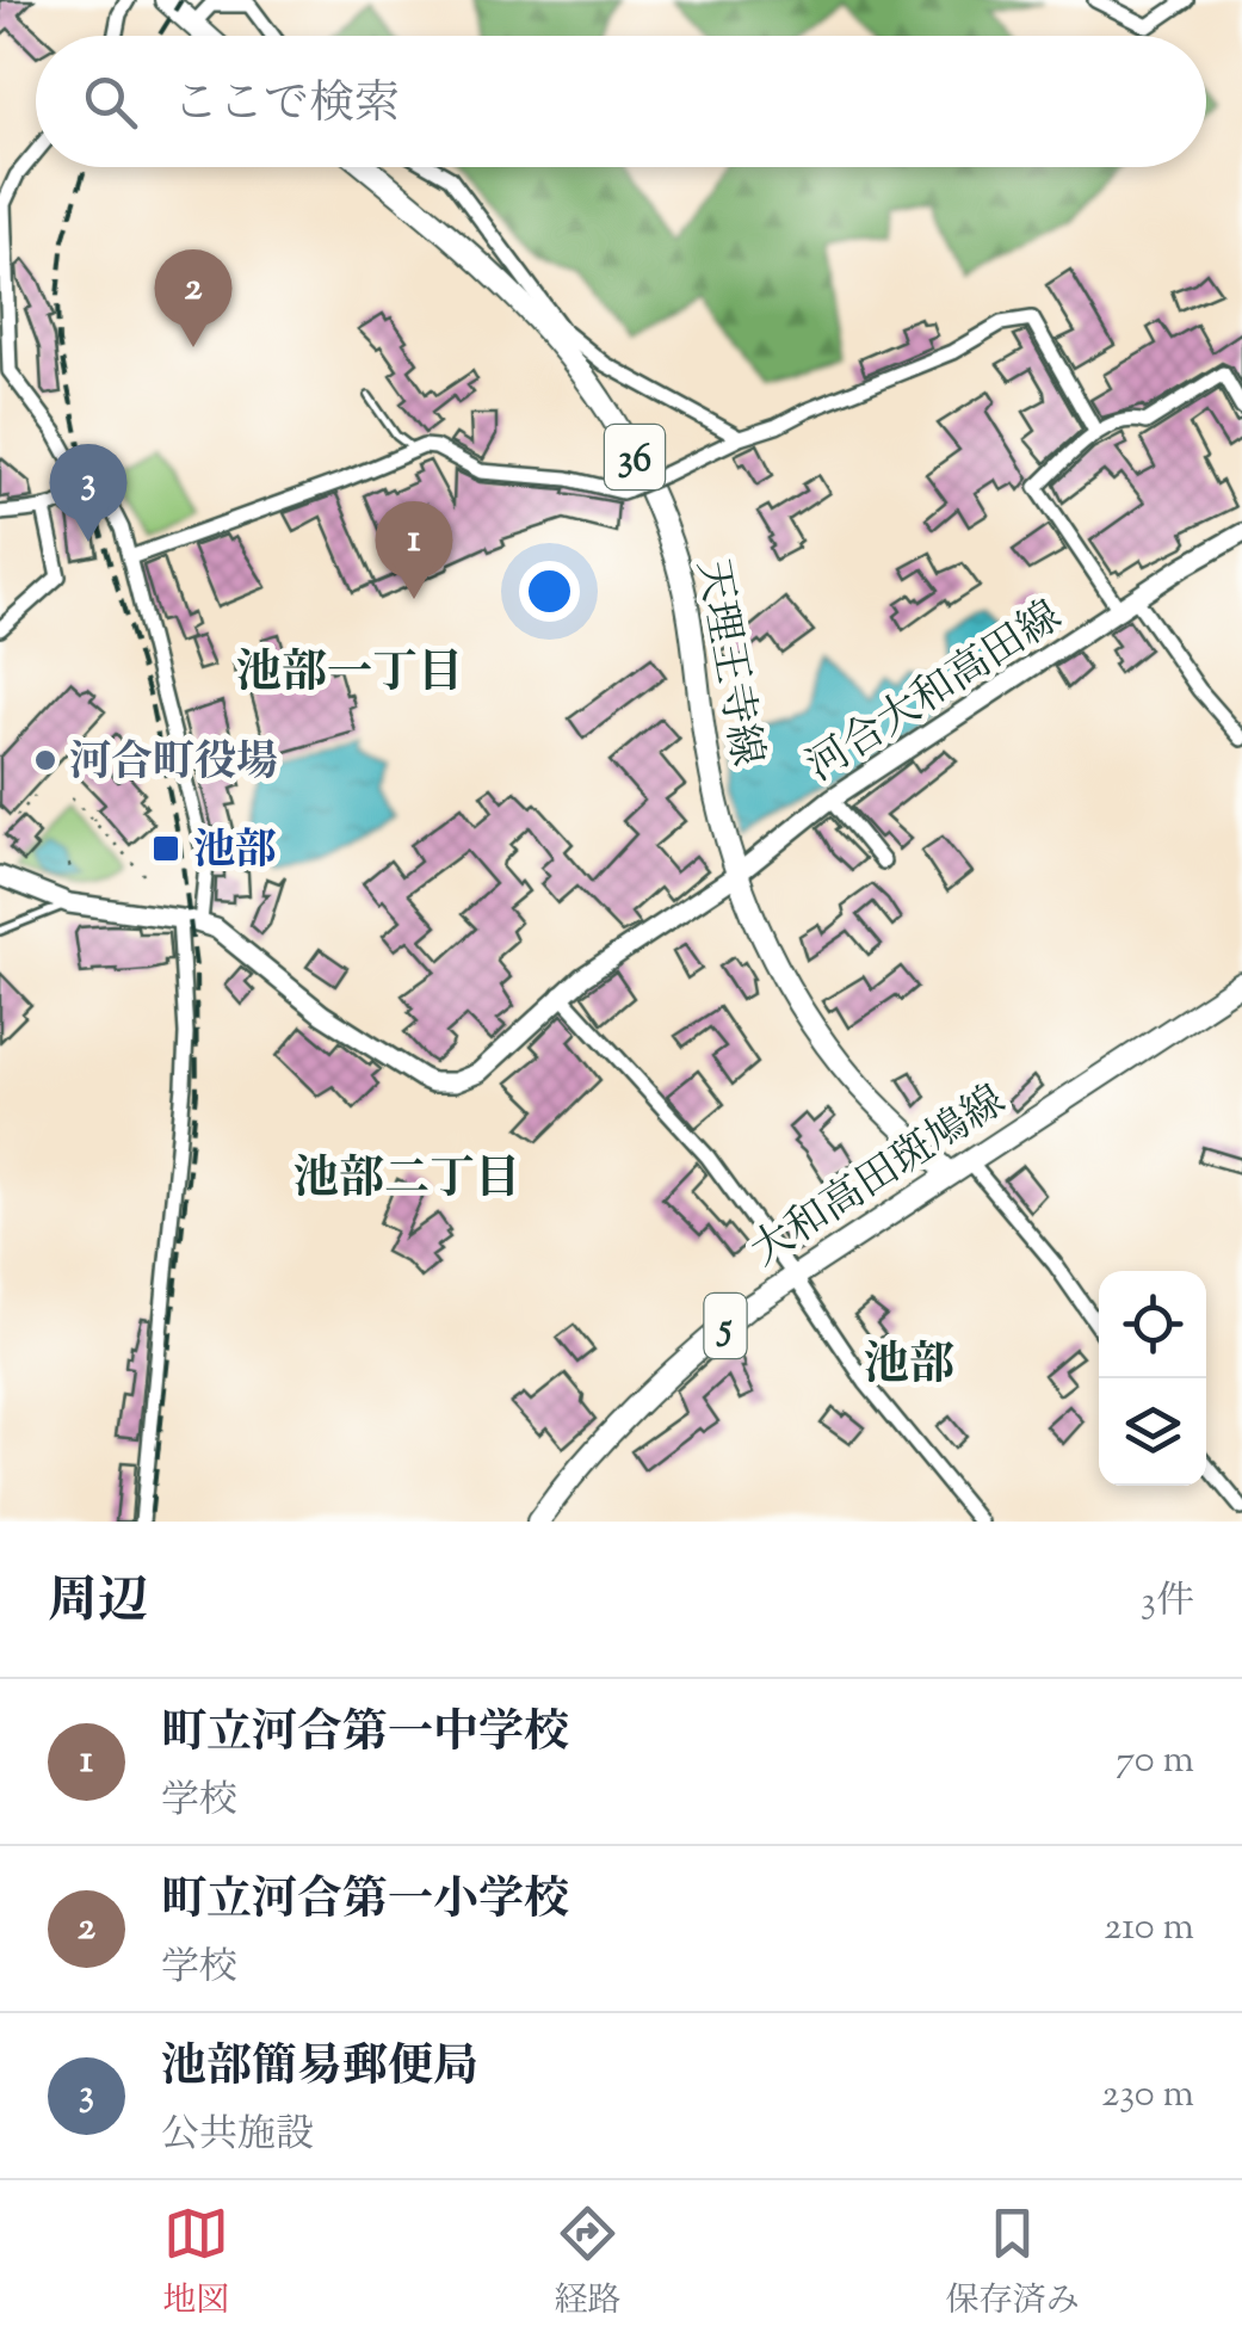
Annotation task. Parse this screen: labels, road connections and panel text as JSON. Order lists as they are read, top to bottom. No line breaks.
{"streets":{"main road":["36","天理王寺線","河合大和高田線","大和高田斑鳩線","5"]},"crossings":[["天理王寺線","河合大和高田線"],["天理王寺線","大和高田斑鳩線"]],"districts":["池部一丁目","池部二丁目","池部"],"places":{"other":["河合町役場"],"transit":["池部"]},"page":{"search":"ここで検索","pins":["2","3","1"],"heading":["周辺","3件"],"list":[{"mark":"1","name":"町立河合第一中学校","note":"学校","value":"70 m"},{"mark":"2","name":"町立河合第一小学校","note":"学校","value":"210 m"},{"mark":"3","name":"池部簡易郵便局","note":"公共施設","value":"230 m"}],"nav":["地図","経路","保存済み"]}}
